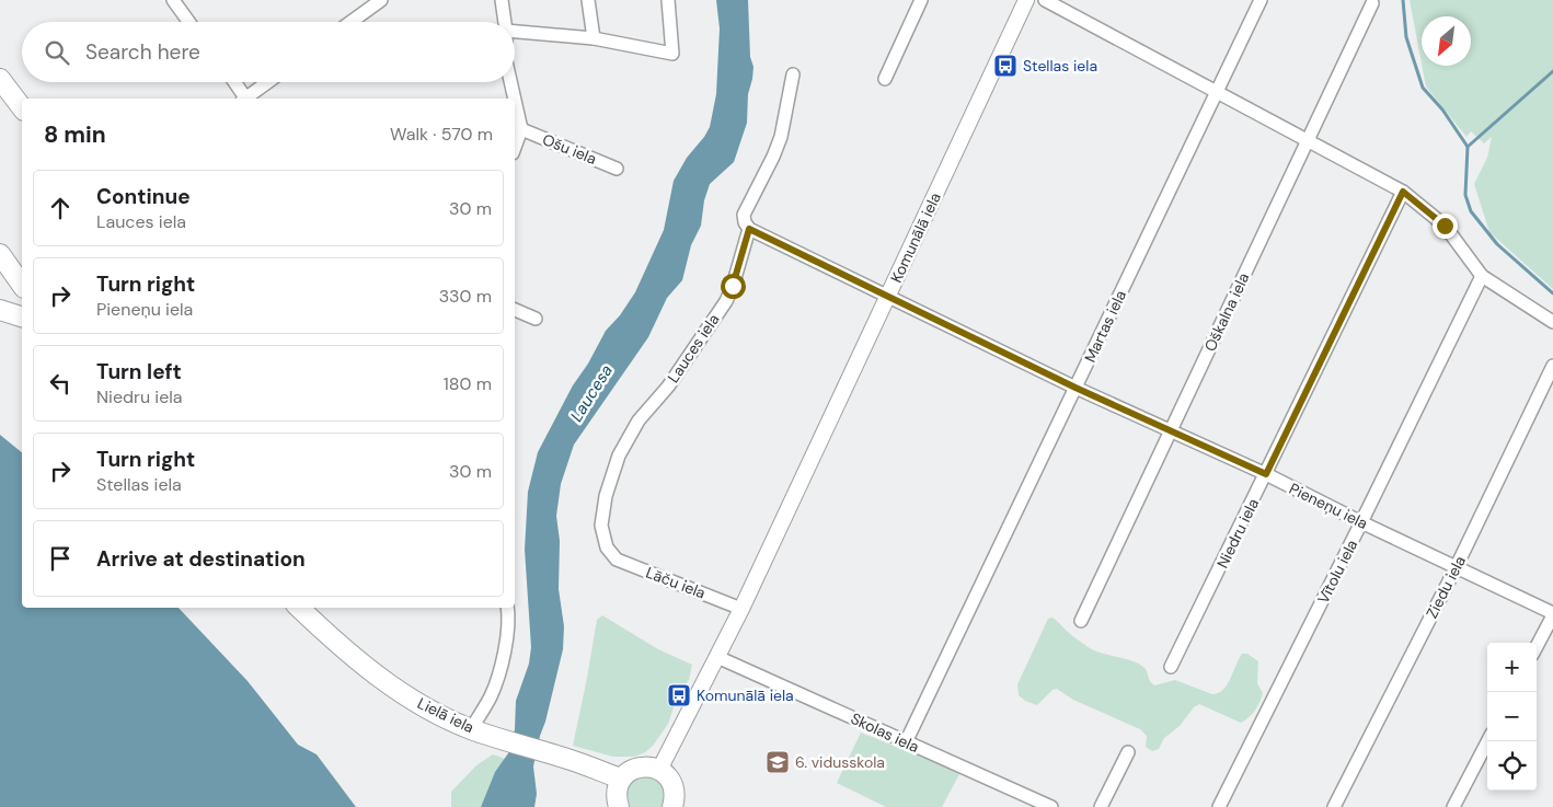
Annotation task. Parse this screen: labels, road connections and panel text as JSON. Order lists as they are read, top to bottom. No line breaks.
{"streets":{"main road":["Lielā iela"],"street":["Ošu iela","Komunālā iela","Oškalna iela","Martas iela","Lauces iela","Pieneņu iela","Niedru iela","Vītolu iela","Lāču iela","Ziedu iela","Skolas iela"]},"crossings":[["Komunālā iela","Pieneņu iela"],["Komunālā iela","Lāču iela"],["Komunālā iela","Skolas iela"],["Oškalna iela","Pieneņu iela"],["Martas iela","Pieneņu iela"],["Martas iela","Skolas iela"],["Lauces iela","Pieneņu iela"],["Lauces iela","Lāču iela"],["Pieneņu iela","Niedru iela"],["Pieneņu iela","Vītolu iela"],["Pieneņu iela","Ziedu iela"]],"water":["Laucesa"],"places":{"bus stop":["Stellas iela","Komunālā iela"],"school or university":["6. vidusskola"]},"north":"bottom left","page":{"search":"Search here","heading":["8 min","Walk · 570 m"],"list":[["Continue","Lauces iela","30 m"],["Turn right","Pieneņu iela","330 m"],["Turn left","Niedru iela","180 m"],["Turn right","Stellas iela","30 m"],"Arrive at destination"],"map_buttons":["+","−"]}}
